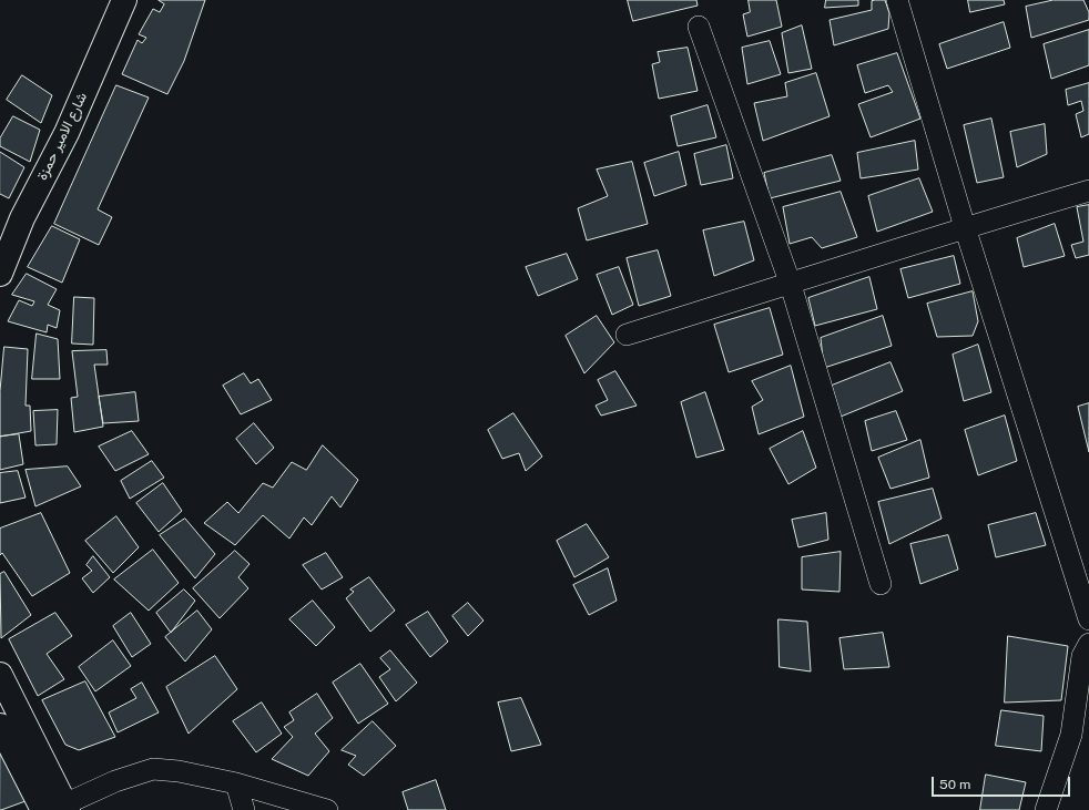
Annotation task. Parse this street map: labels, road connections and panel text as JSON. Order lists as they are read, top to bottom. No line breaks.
{"streets":{"main road":["شارع الامير حمزة"]},"scale_bar":"50 m"}
